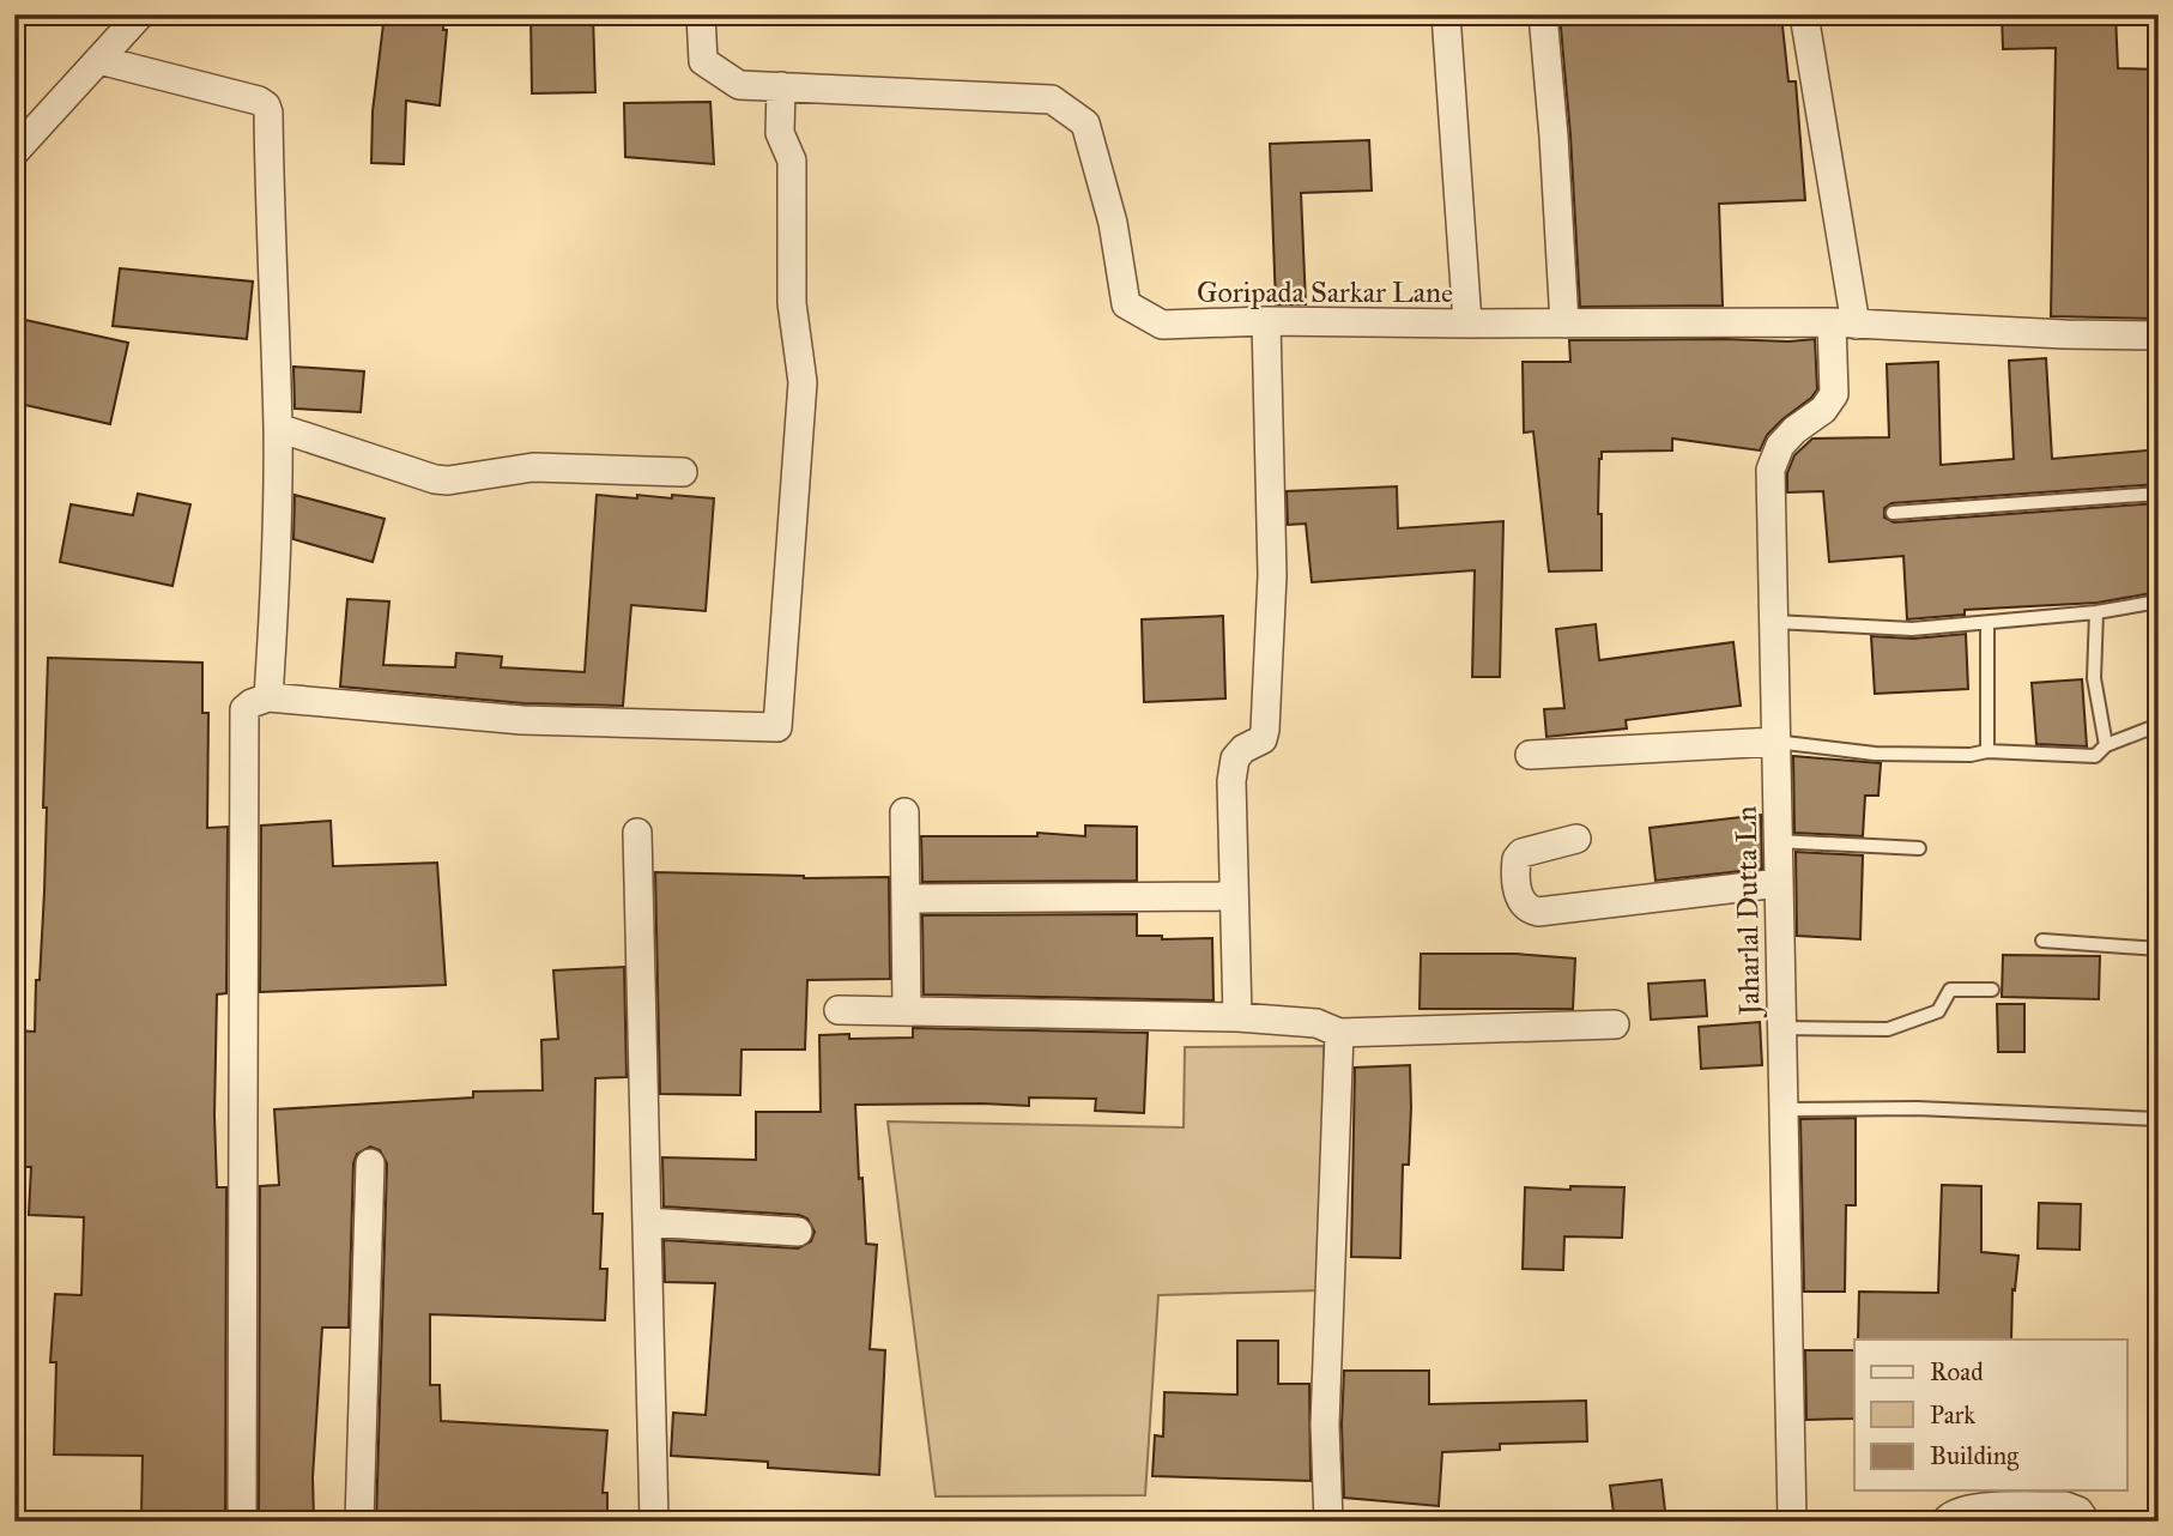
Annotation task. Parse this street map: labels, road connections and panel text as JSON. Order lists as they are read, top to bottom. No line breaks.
{"streets":{"street":["Goripada Sarkar Lane","Jaharlal Dutta Ln"]},"crossings":[["Goripada Sarkar Lane","Jaharlal Dutta Ln"]],"legend":["Road","Park","Building"]}
